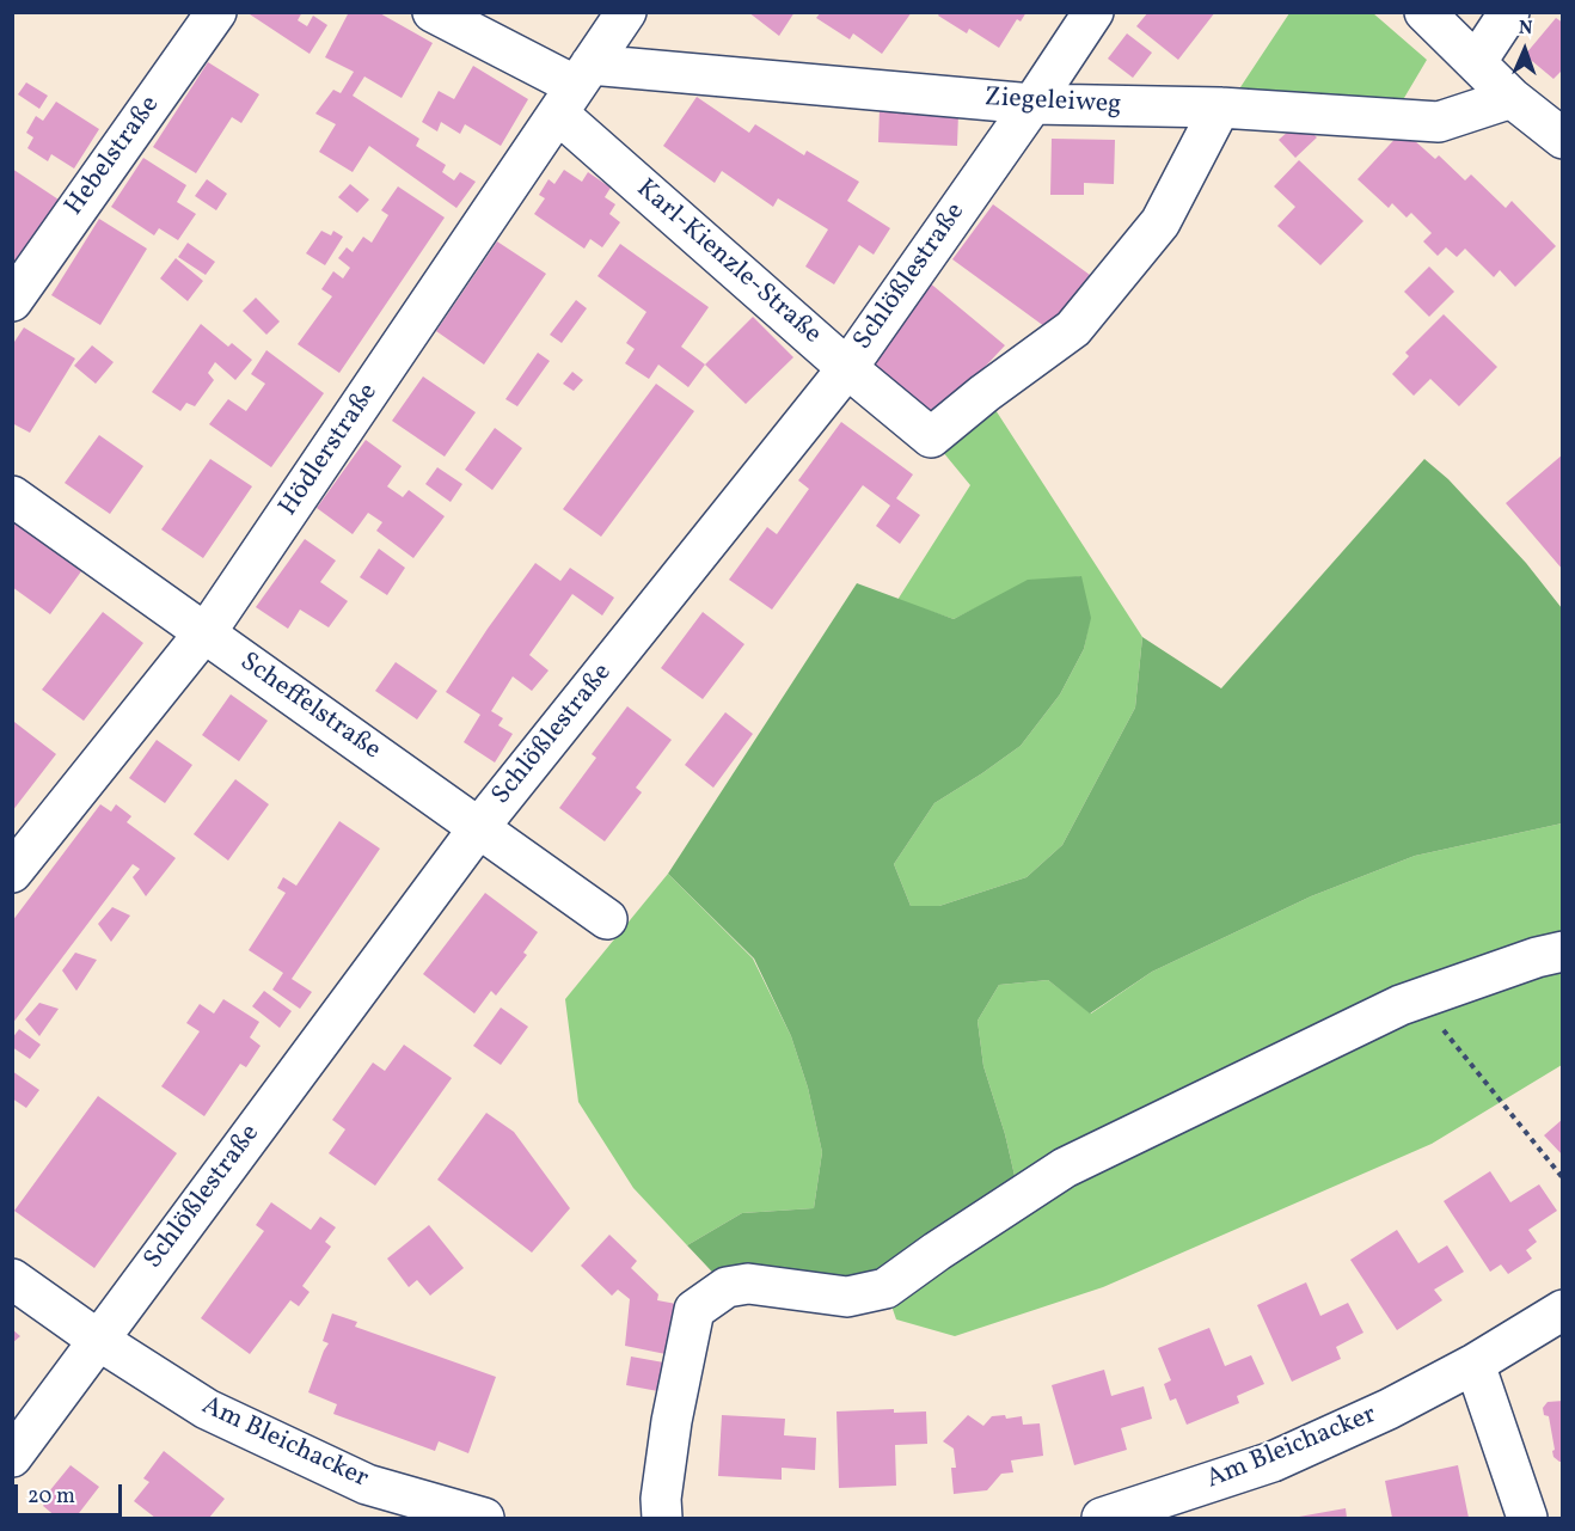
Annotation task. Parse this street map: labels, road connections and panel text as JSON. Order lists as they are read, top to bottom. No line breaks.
{"streets":{"street":["Ziegeleiweg","Hebelstraße","Karl-Kienzle-Straße","Schlößlestraße","Hödlerstraße","Scheffelstraße","Am Bleichacker"]},"crossings":[["Ziegeleiweg","Karl-Kienzle-Straße"],["Ziegeleiweg","Schlößlestraße"],["Ziegeleiweg","Hödlerstraße"],["Karl-Kienzle-Straße","Schlößlestraße"],["Karl-Kienzle-Straße","Hödlerstraße"],["Schlößlestraße","Scheffelstraße"],["Schlößlestraße","Am Bleichacker"],["Hödlerstraße","Scheffelstraße"]],"scale_bar":"20 m","north":"top"}
